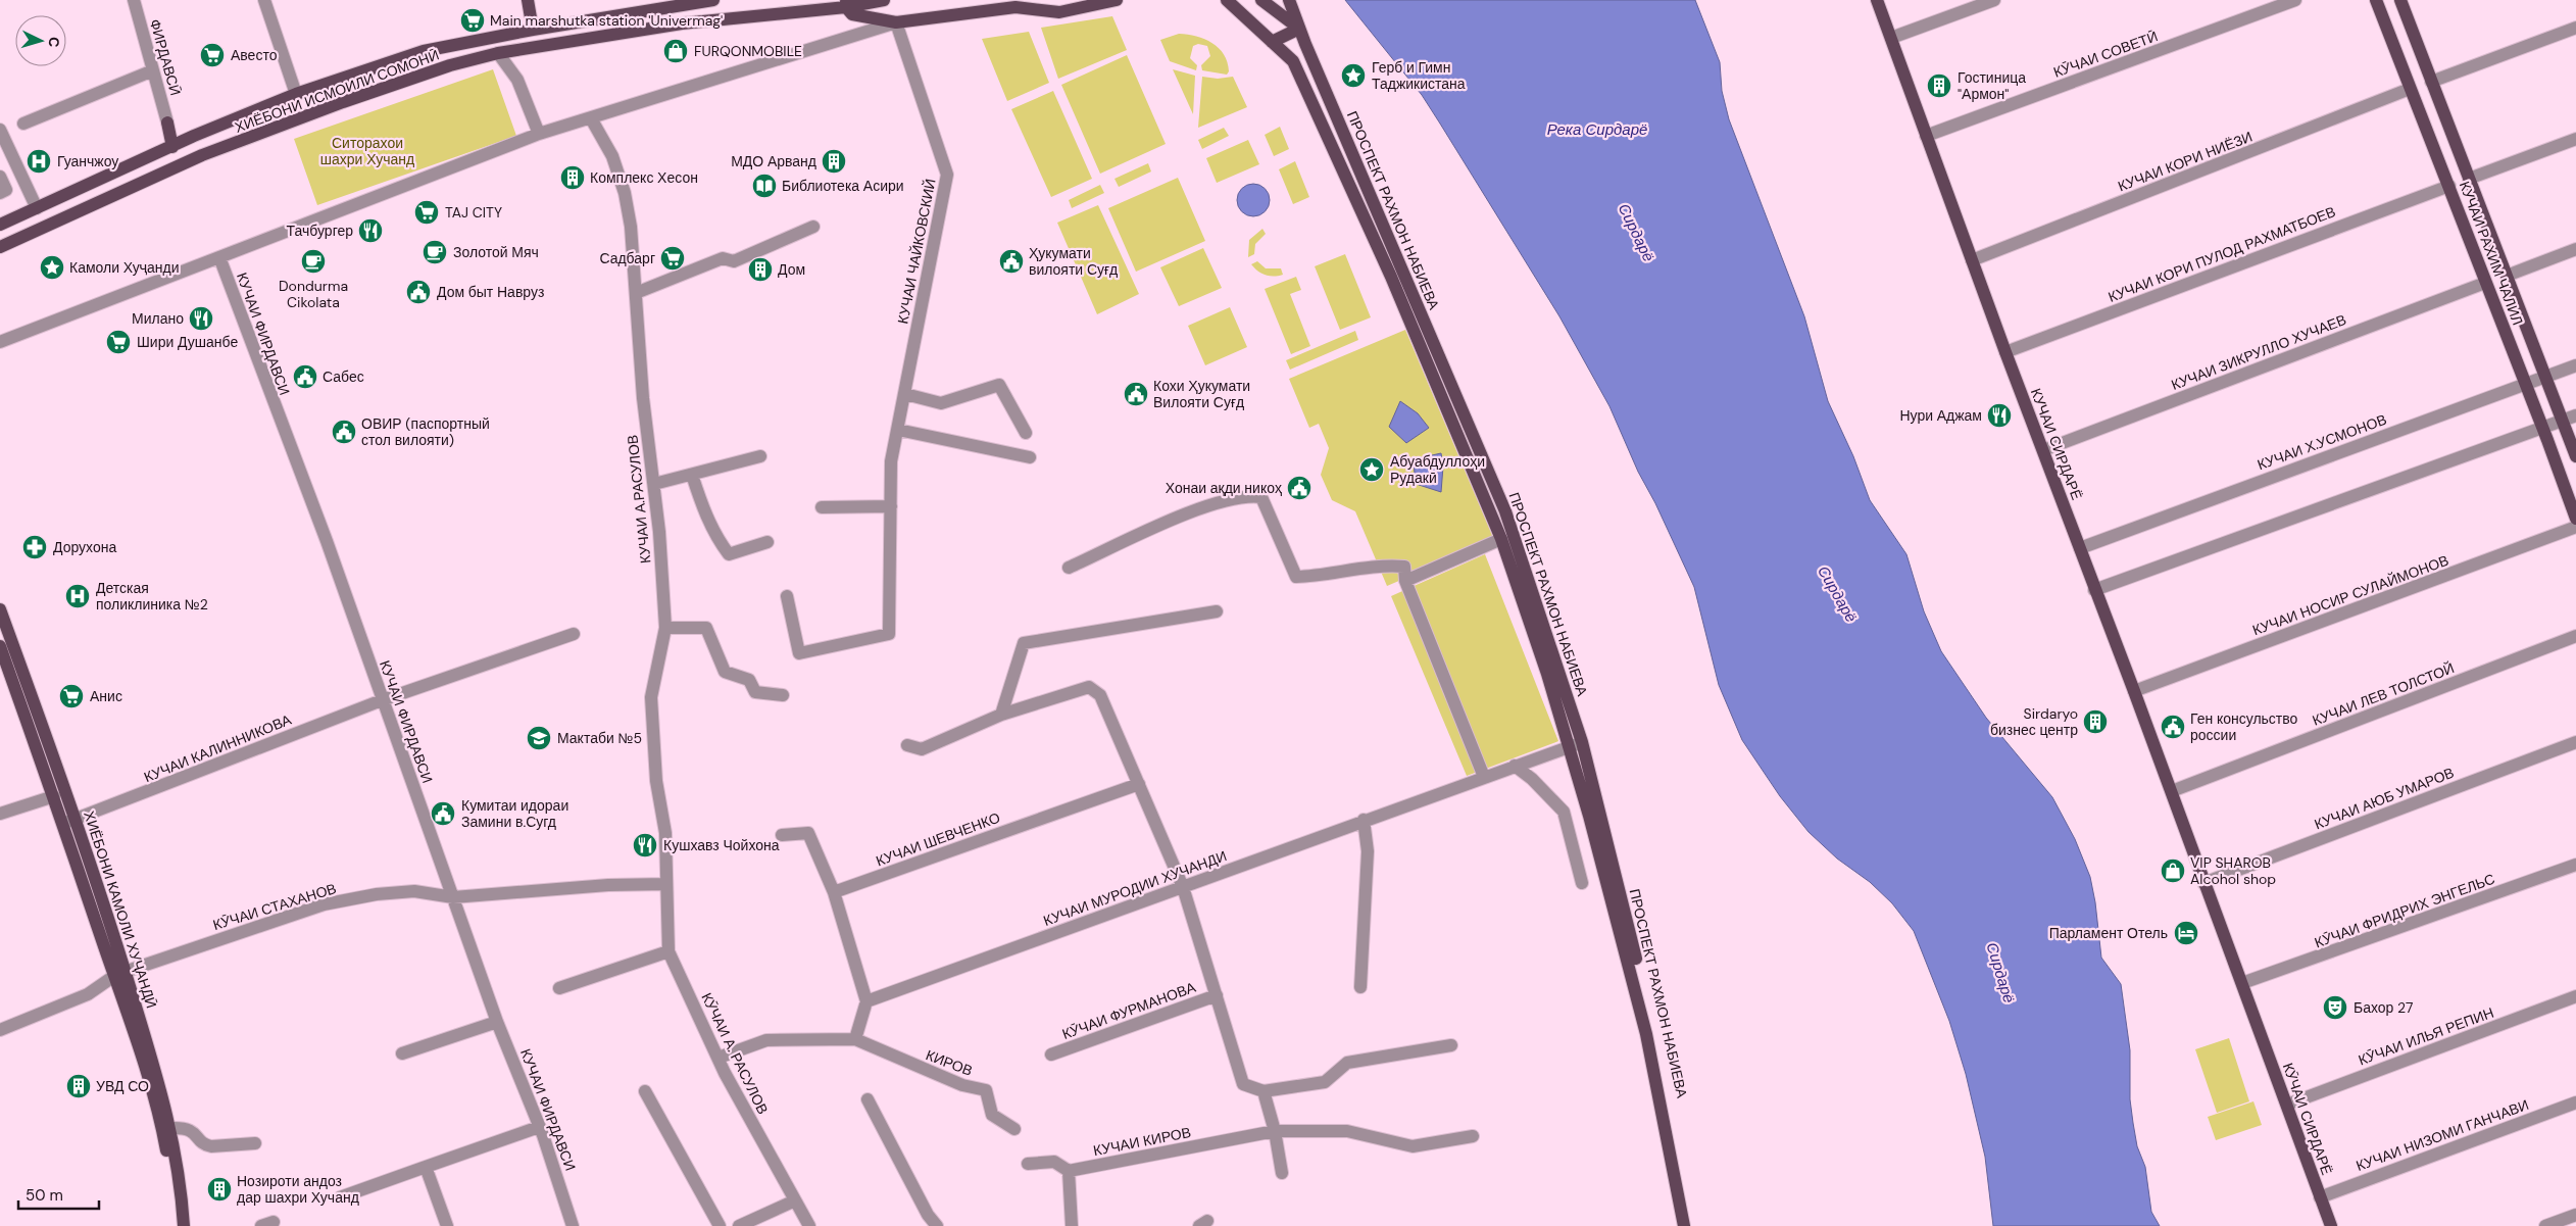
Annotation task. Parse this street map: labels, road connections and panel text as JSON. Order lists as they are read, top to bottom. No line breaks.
{"streets":{"main road":["ХИЁБОНИ ИСМОИЛИ СОМОНӢ","ПРОСПЕКТ РАХМОН НАБИЕВА","КУЧАИ РАХИМ ЧАЛИЛ","КУЧАИ СИРДАРЁ","ХИЁБОНИ КАМОЛИ ХУҶАНДӢ","КӮЧАИ СИРДАРЁ"],"street":["КӮЧАИ СОВЕТӢ","ФИРДАВСӢ","КУЧАИ КОРИ НИЁЗИ","КУЧАИ ЧАЙКОВСКИЙ","КУЧАИ КОРИ ПУЛОД РАХМАТБОЕВ","КУЧАИ ФИРДАВСИ","КУЧАИ ЗИКРУЛЛО ХУЧАЕВ","КУЧАИ Х.УСМОНОВ","КУЧАИ А.РАСУЛОВ","КУЧАИ НОСИР СУЛАЙМОНОВ","КУЧАИ ЛЕВ ТОЛСТОЙ","КУЧАИ КАЛИННИКОВА","КУЧАИ АЮБ УМАРОВ","КУЧАИ ШЕВЧЕНКО","КУЧАИ МУРОДИИ ХУЧАНДИ","КӮЧАИ СТАХАНОВ","КӮЧАИ ФРИДРИХ ЭНГЕЛЬС","КӮЧАИ ФУРМАНОВА","КӮЧАИ ИЛЬЯ РЕПИН","КӮЧАИ А. РАСУЛОВ","КИРОВ","КУЧАИ НИЗОМИ ГАНЧАВИ","КУЧАИ КИРОВ"]},"crossings":[["КӮЧАИ СОВЕТӢ","КУЧАИ СИРДАРЁ"],["КУЧАИ КОРИ НИЁЗИ","КУЧАИ РАХИМ ЧАЛИЛ"],["КУЧАИ КОРИ НИЁЗИ","КУЧАИ СИРДАРЁ"],["ПРОСПЕКТ РАХМОН НАБИЕВА","КУЧАИ МУРОДИИ ХУЧАНДИ"],["КУЧАИ РАХИМ ЧАЛИЛ","КУЧАИ КОРИ ПУЛОД РАХМАТБОЕВ"],["КУЧАИ РАХИМ ЧАЛИЛ","КУЧАИ ЗИКРУЛЛО ХУЧАЕВ"],["КУЧАИ РАХИМ ЧАЛИЛ","КУЧАИ Х.УСМОНОВ"],["КУЧАИ КОРИ ПУЛОД РАХМАТБОЕВ","КУЧАИ СИРДАРЁ"],["КУЧАИ ФИРДАВСИ","КУЧАИ КАЛИННИКОВА"],["КУЧАИ ФИРДАВСИ","КӮЧАИ СТАХАНОВ"],["КУЧАИ ЗИКРУЛЛО ХУЧАЕВ","КУЧАИ СИРДАРЁ"],["КУЧАИ Х.УСМОНОВ","КУЧАИ СИРДАРЁ"],["КУЧАИ СИРДАРЁ","КУЧАИ НОСИР СУЛАЙМОНОВ"],["КУЧАИ СИРДАРЁ","КУЧАИ ЛЕВ ТОЛСТОЙ"],["КУЧАИ СИРДАРЁ","КУЧАИ АЮБ УМАРОВ"],["КУЧАИ СИРДАРЁ","КӮЧАИ ФРИДРИХ ЭНГЕЛЬС"],["КУЧАИ СИРДАРЁ","КӮЧАИ СИРДАРЁ"],["КУЧАИ А.РАСУЛОВ","КӮЧАИ СТАХАНОВ"],["КУЧАИ А.РАСУЛОВ","КӮЧАИ А. РАСУЛОВ"],["КУЧАИ КАЛИННИКОВА","ХИЁБОНИ КАМОЛИ ХУҶАНДӢ"],["КӮЧАИ СТАХАНОВ","ХИЁБОНИ КАМОЛИ ХУҶАНДӢ"],["КӮЧАИ СТАХАНОВ","КӮЧАИ А. РАСУЛОВ"],["КӮЧАИ ФРИДРИХ ЭНГЕЛЬС","КӮЧАИ СИРДАРЁ"],["КӮЧАИ ИЛЬЯ РЕПИН","КӮЧАИ СИРДАРЁ"],["КӮЧАИ СИРДАРЁ","КУЧАИ НИЗОМИ ГАНЧАВИ"]],"water":["Река Сирдарё","Сирдарё"],"parks":["Ситорахои шахри Хучанд"],"places":{"supermarket":["Main marshutka station 'Univermag'","Авесто","TAJ CITY","Садбарг","Шири Душанбе","Анис"],"shop":["FURQONMOBILE","VIP SHAROB Alcohol shop"],"place":["Герб и Гимн Таджикистана","Камоли Хуҷанди","Абуабдуллоҳи Рудакӣ"],"building":["Гостиница \"Армон\"","МДО Арванд","Комплекс Хесон","Дом","Sirdaryo бизнес центр","УВД СО","Нозироти андоз дар шахри Хучанд"],"hospital":["Гуанчжоу","Детская поликлиника №2"],"library":["Библиотека Асири"],"restaurant":["Тачбургер","Милано","Нури Аджам","Кушхавз Чойхона"],"cafe":["Золотой Мяч","Dondurma Cikolata"],"public building":["Ҳукумати вилояти Суғд","Дом быт Навруз","Сабес","Кохи Ҳукумати Вилояти Суғд","ОВИР (паспортный стол вилояти)","Хонаи ақди никоҳ","Ген консульство россии","Кумитаи идораи Замини в.Сугд"],"pharmacy":["Дорухона"],"school or university":["Мактаби №5"],"hotel":["Парламент Отель"],"theatre":["Бахор 27"]},"scale_bar":"50 m","north":"right"}
